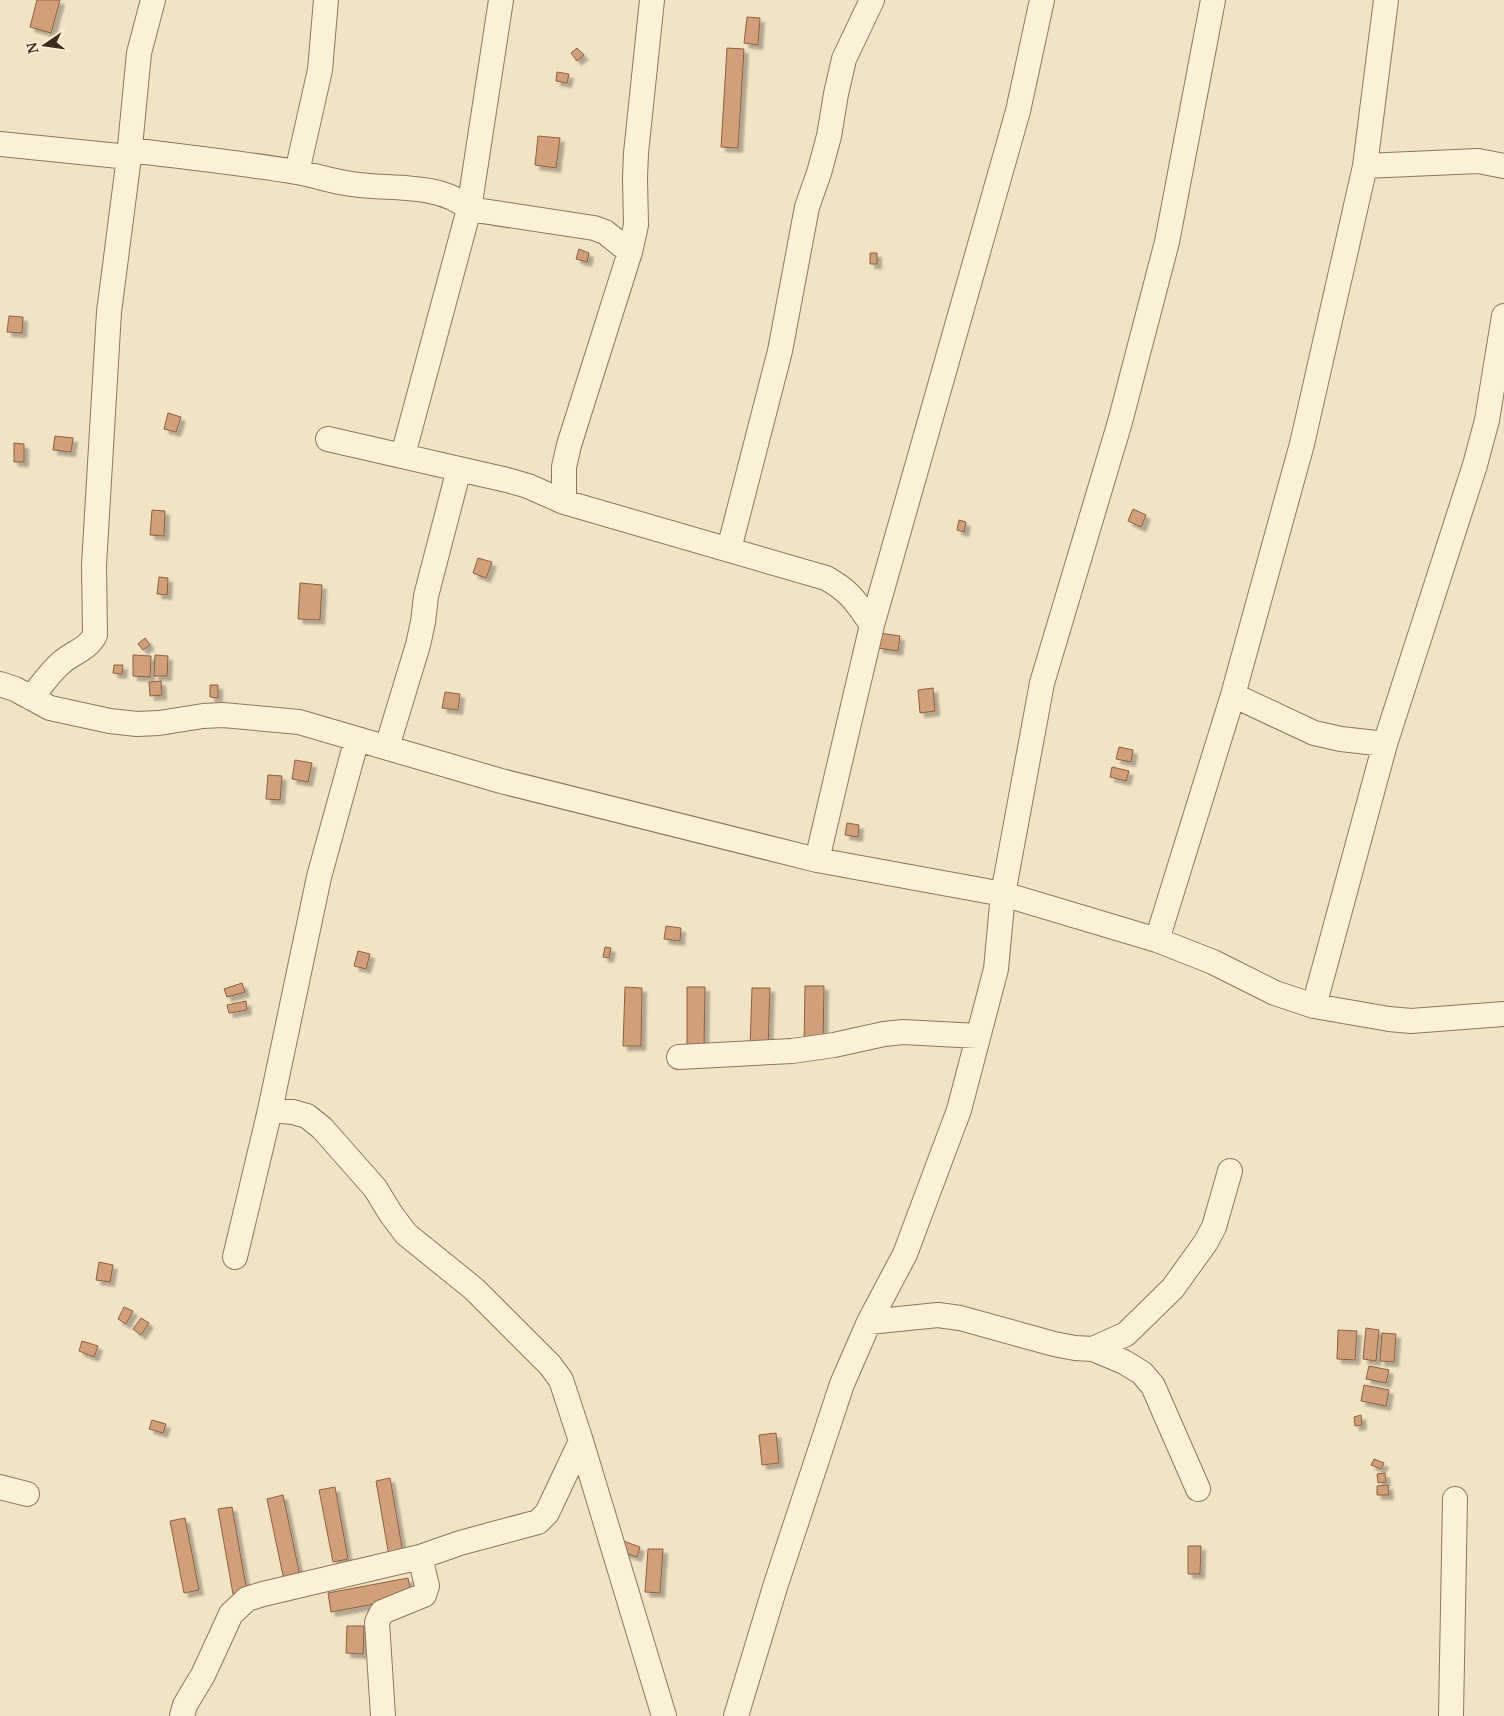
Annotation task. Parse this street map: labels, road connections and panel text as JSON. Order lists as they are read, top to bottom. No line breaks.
{"north":"left"}
